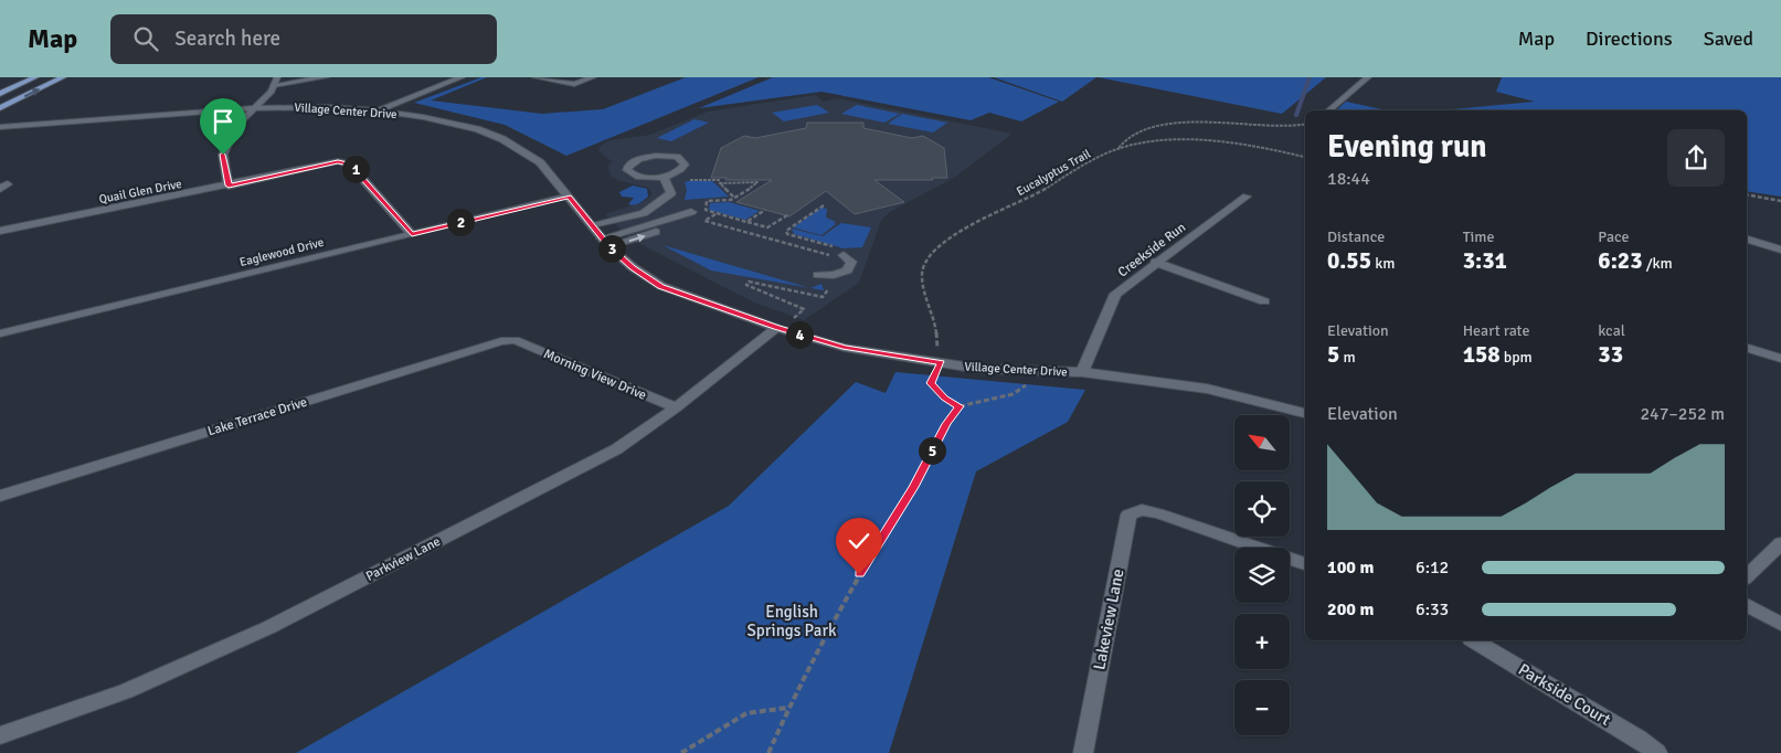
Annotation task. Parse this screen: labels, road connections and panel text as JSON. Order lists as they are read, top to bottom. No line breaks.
{"streets":{"street":["Village Center Drive","Quail Glen Drive","Creekside Run","Eaglewood Drive","Morning View Drive","Lake Terrace Drive","Parkview Lane","Lakeview Lane","Parkside Court"],"path":["Eucalyptus Trail"]},"crossings":[["Village Center Drive","Eucalyptus Trail"],["Village Center Drive","Creekside Run"],["Village Center Drive","Eaglewood Drive"],["Village Center Drive","Parkview Lane"],["Quail Glen Drive","Eaglewood Drive"],["Morning View Drive","Lake Terrace Drive"],["Morning View Drive","Parkview Lane"]],"parks":["English Springs Park"],"north":"top left","page":{"header":"Map","search":"Search here","nav":["Map","Directions","Saved"],"heading":["Evening run","18:44"],"pins":["1","2","3","4","5"],"stats":[["Distance","0.55 km"],["Time","3:31"],["Pace","6:23 /km"],["Elevation","5 m"],["Heart rate","158 bpm"],["kcal","33"]],"chart":["Elevation","247–252 m"],"map_buttons":["+","−"],"list":[{"name":"100 m","note":"6:12"},{"name":"200 m","note":"6:33"}]}}
